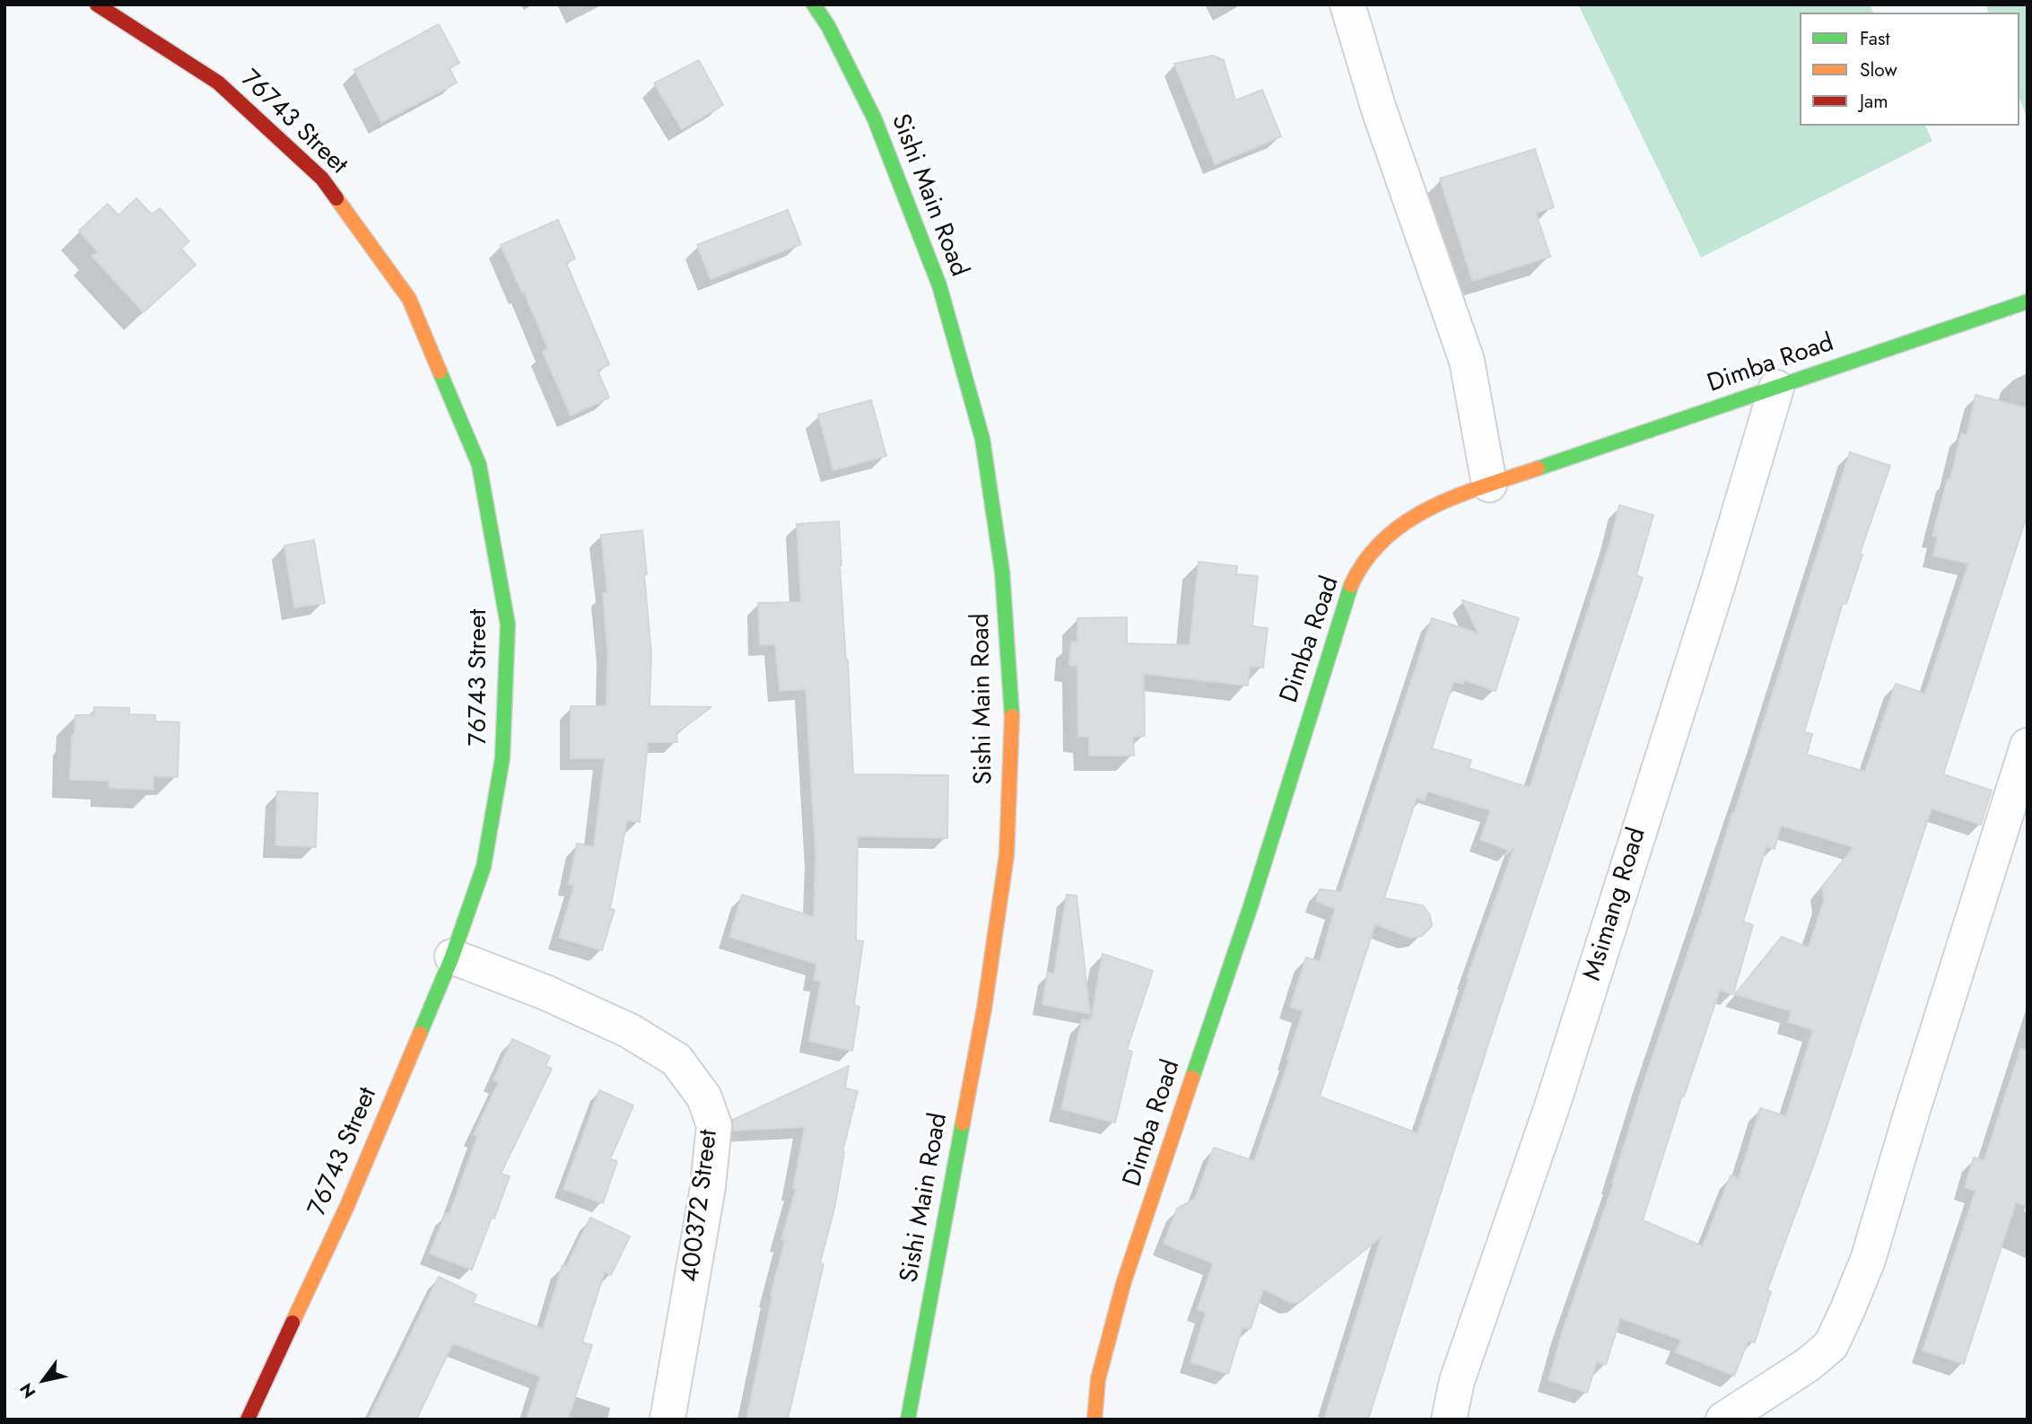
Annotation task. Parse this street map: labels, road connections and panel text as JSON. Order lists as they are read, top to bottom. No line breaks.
{"streets":{"street":["76743 Street","Sishi Main Road","Dimba Road","Msimang Road","400372 Street"]},"crossings":[["76743 Street","400372 Street"],["Dimba Road","Msimang Road"]],"legend":["Fast","Slow","Jam"],"north":"bottom left"}
